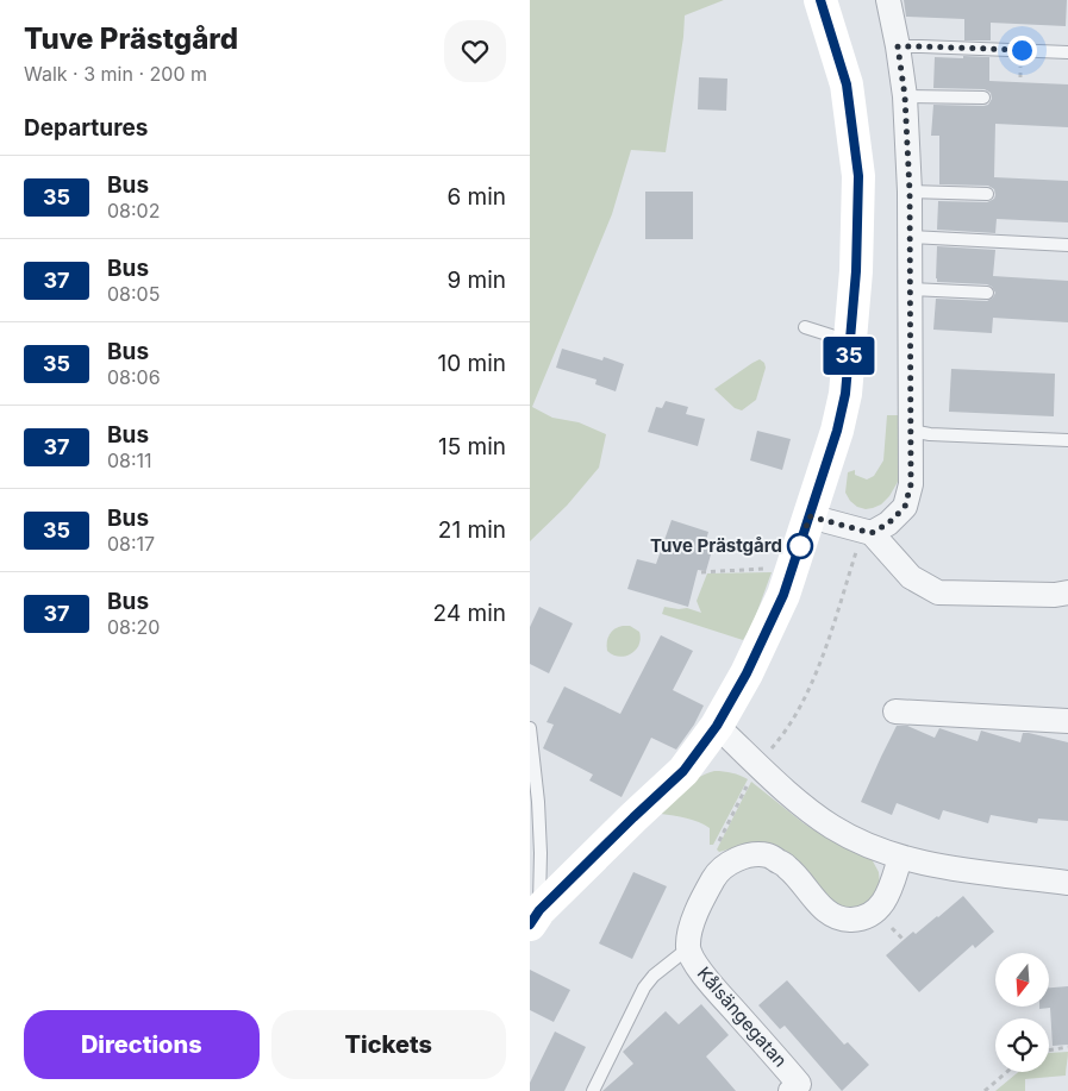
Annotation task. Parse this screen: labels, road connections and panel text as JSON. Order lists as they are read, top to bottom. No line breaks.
{"streets":{"street":["Kålsängegatan"]},"places":["Tuve Prästgård"],"lines":["bus line 35"],"north":"bottom","page":{"heading":[["Tuve Prästgård","Walk · 3 min · 200 m"],"Departures"],"on_map":"35","list":[{"mark":"35","name":"Bus","note":"08:02","value":"6 min"},{"mark":"37","name":"Bus","note":"08:05","value":"9 min"},{"mark":"35","name":"Bus","note":"08:06","value":"10 min"},{"mark":"37","name":"Bus","note":"08:11","value":"15 min"},{"mark":"35","name":"Bus","note":"08:17","value":"21 min"},{"mark":"37","name":"Bus","note":"08:20","value":"24 min"}],"buttons":["Directions","Tickets"]}}
